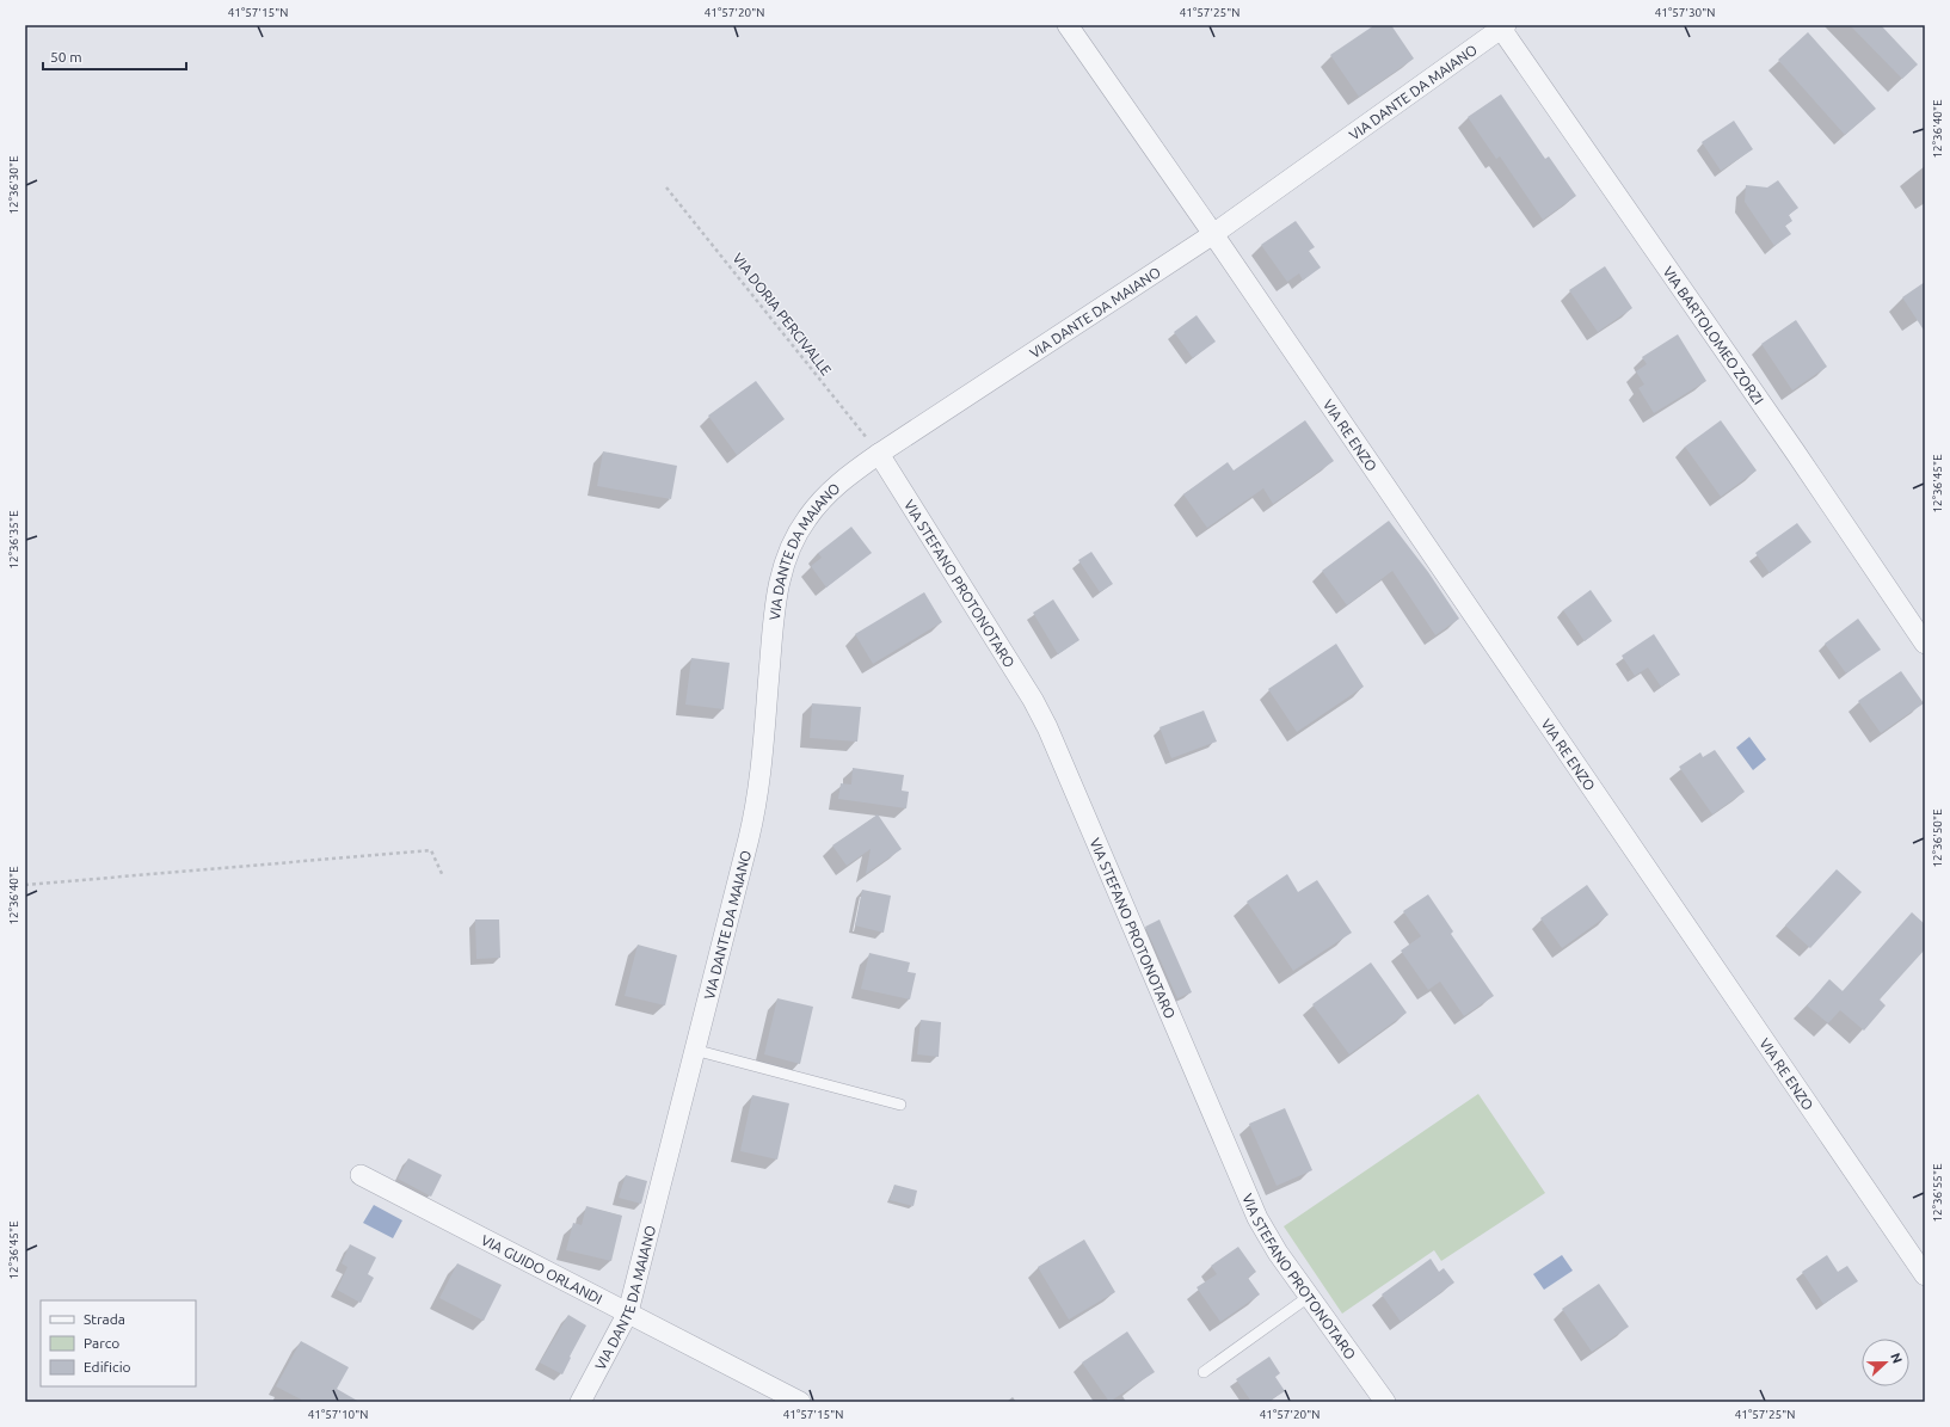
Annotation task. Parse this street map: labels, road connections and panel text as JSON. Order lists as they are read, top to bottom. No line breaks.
{"streets":{"street":["VIA DANTE DA MAIANO","VIA BARTOLOMEO ZORZI","VIA RE ENZO","VIA STEFANO PROTONOTARO","VIA GUIDO ORLANDI"],"path":["VIA DORIA PERCIVALLE"]},"crossings":[["VIA DANTE DA MAIANO","VIA DORIA PERCIVALLE"],["VIA DANTE DA MAIANO","VIA BARTOLOMEO ZORZI"],["VIA DANTE DA MAIANO","VIA RE ENZO"],["VIA DANTE DA MAIANO","VIA STEFANO PROTONOTARO"],["VIA DANTE DA MAIANO","VIA GUIDO ORLANDI"],["VIA DORIA PERCIVALLE","VIA STEFANO PROTONOTARO"]],"legend":["Strada","Parco","Edificio"],"scale_bar":"50 m","north":"right","coordinates":["41°57'15\"N","41°57'20\"N","41°57'25\"N","41°57'30\"N","12°36'40\"E","12°36'30\"E","12°36'45\"E","12°36'35\"E","12°36'50\"E","12°36'55\"E","41°57'10\"N"]}
